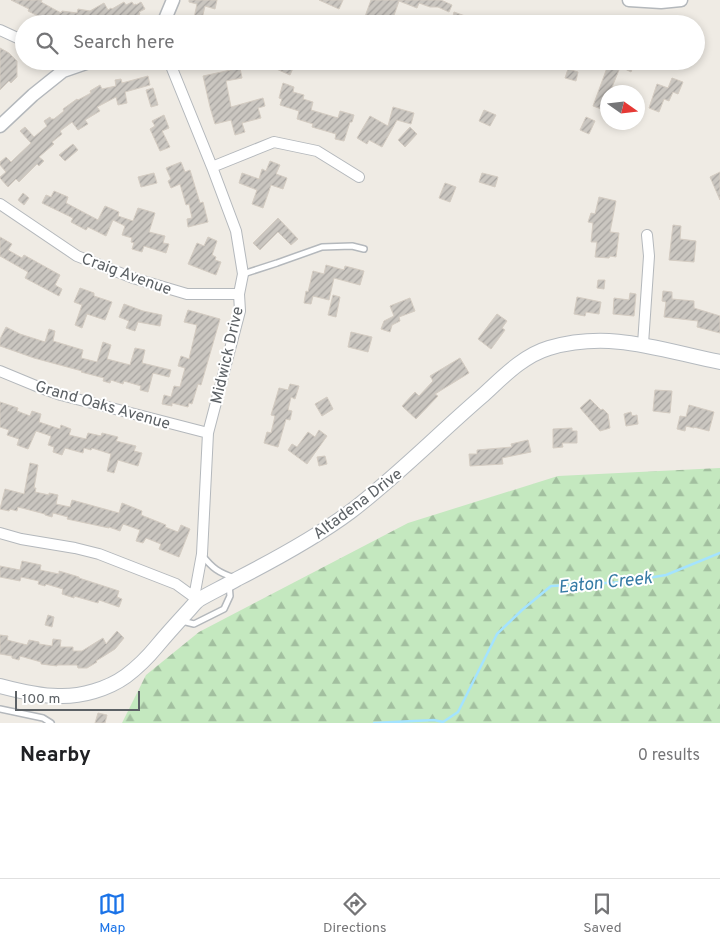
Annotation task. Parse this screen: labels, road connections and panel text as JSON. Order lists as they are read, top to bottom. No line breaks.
{"streets":{"main road":["Altadena Drive"],"street":["Craig Avenue","Midwick Drive","Grand Oaks Avenue"]},"crossings":[["Craig Avenue","Midwick Drive"],["Midwick Drive","Grand Oaks Avenue"],["Midwick Drive","Altadena Drive"]],"water":["Eaton Creek"],"scale_bar":"100 m","north":"right","page":{"search":"Search here","scale":"100 m","heading":["Nearby","0 results"],"nav":["Map","Directions","Saved"]}}
